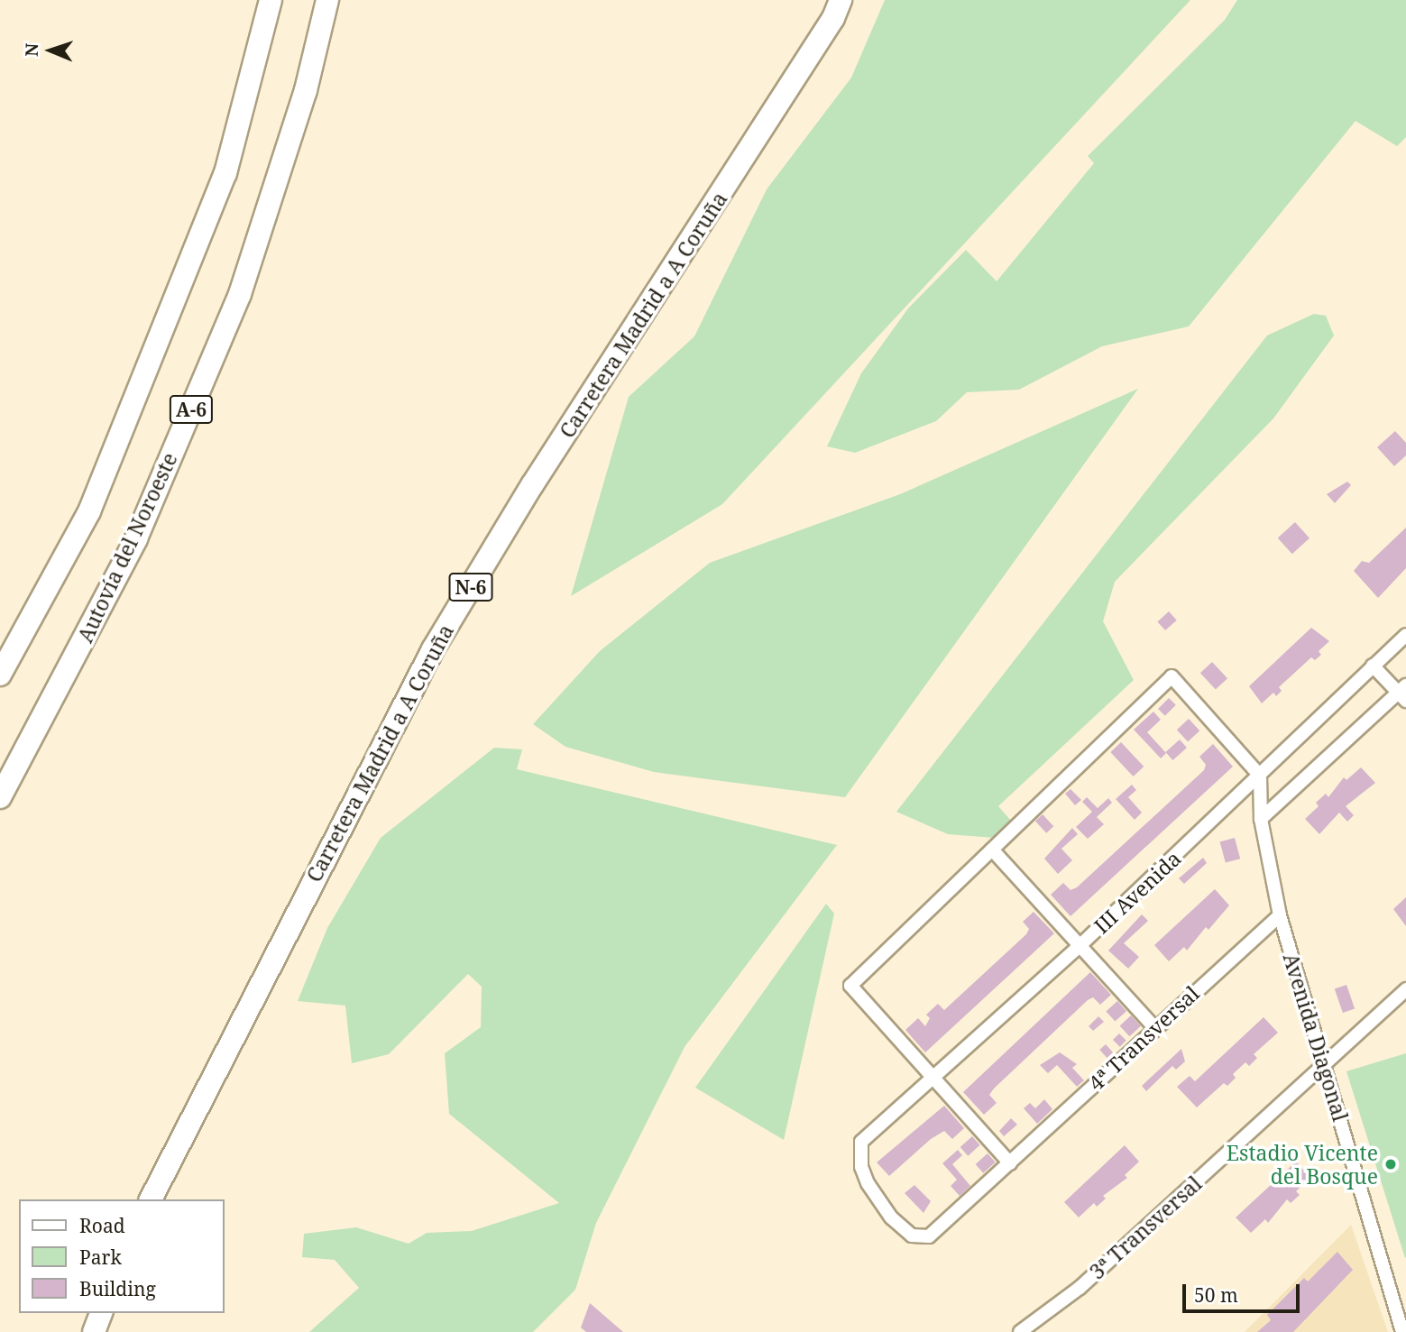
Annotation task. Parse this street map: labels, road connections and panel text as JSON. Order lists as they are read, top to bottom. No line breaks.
{"streets":{"highway":["Carretera Madrid a A Coruña","A-6","Autovía del Noroeste","N-6"],"street":["III Avenida","Avenida Diagonal","4ª Transversal","3ª Transversal"]},"crossings":[["III Avenida","Avenida Diagonal"],["III Avenida","4ª Transversal"],["Avenida Diagonal","4ª Transversal"],["Avenida Diagonal","3ª Transversal"]],"places":["Estadio Vicente del Bosque"],"legend":["Road","Park","Building"],"scale_bar":"50 m","north":"left"}
